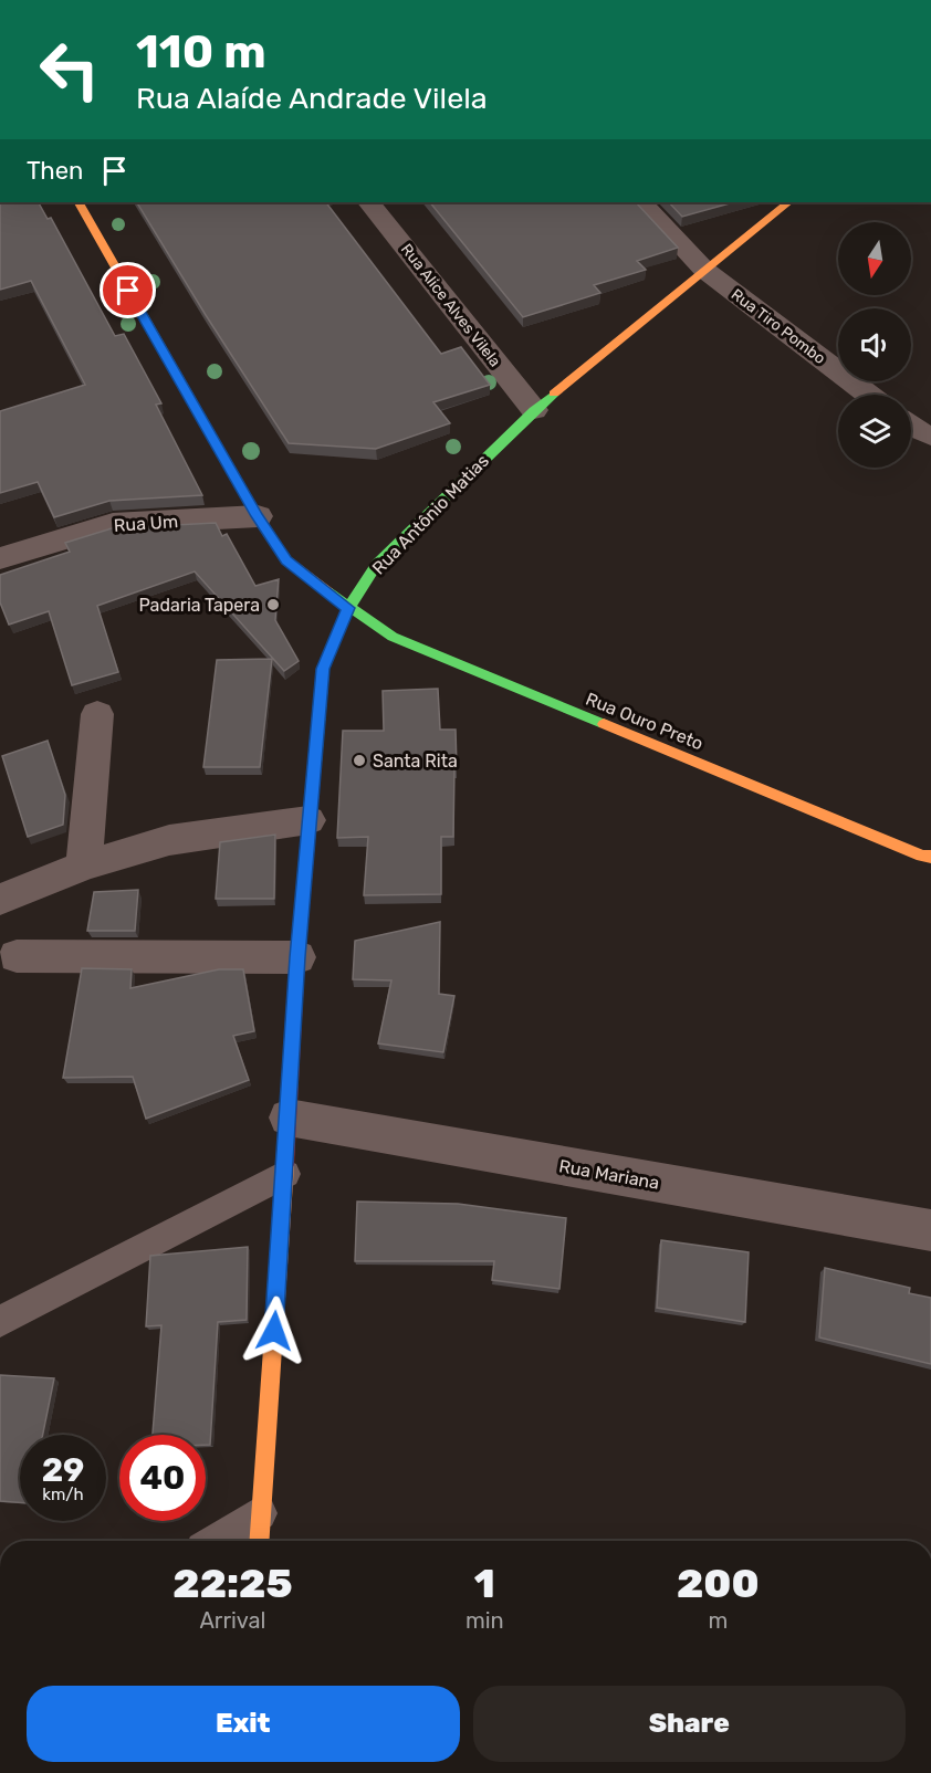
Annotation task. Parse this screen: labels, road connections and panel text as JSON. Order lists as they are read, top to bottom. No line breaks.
{"streets":{"street":["Rua Alice Alves Vilela","Rua Tiro Pombo","Rua Antônio Matias","Rua Um","Rua Ouro Preto","Rua Mariana"]},"crossings":[["Rua Alice Alves Vilela","Rua Antônio Matias"],["Rua Tiro Pombo","Rua Antônio Matias"],["Rua Antônio Matias","Rua Ouro Preto"],["Rua Antônio Matias","Rua Mariana"],["Rua Um","Rua Ouro Preto"]],"places":["Padaria Tapera","Santa Rita"],"north":"bottom","page":{"turn":["110 m","Rua Alaíde Andrade Vilela"],"then":"Then","speed":"29 km/h","limit":"40","eta":["22:25","Arrival","1","min","200","m"],"buttons":["Exit","Share"]}}
